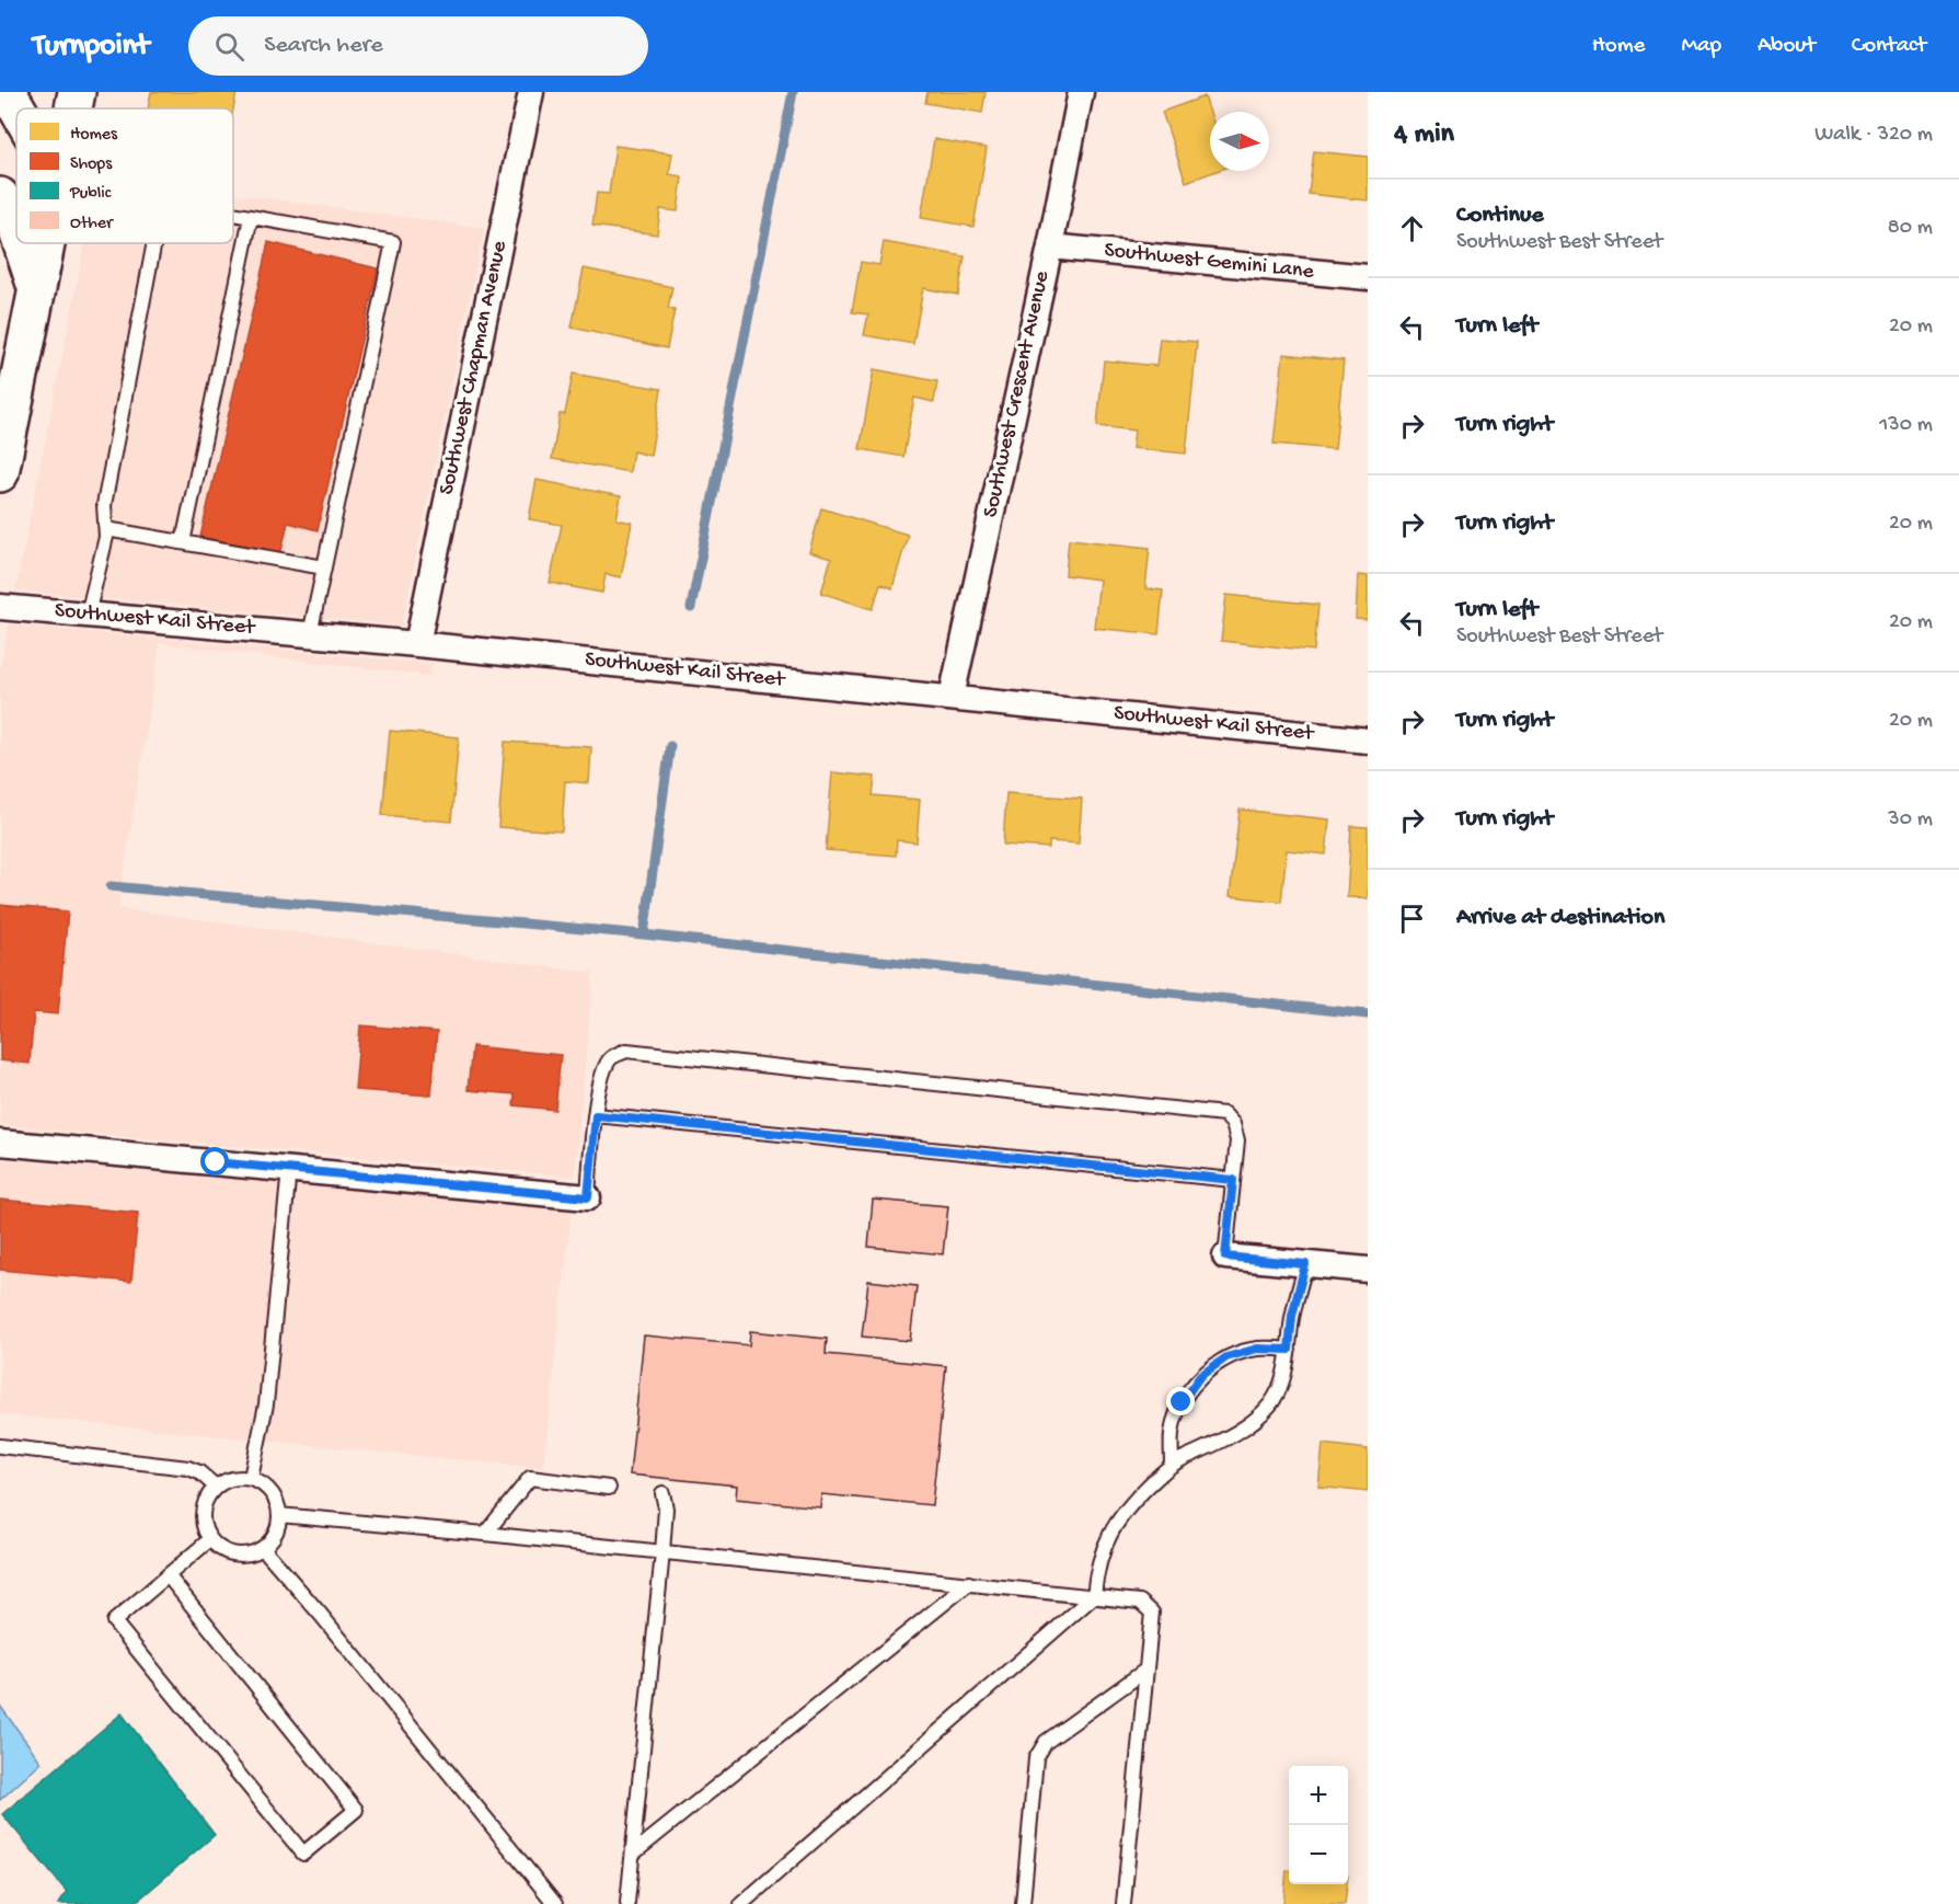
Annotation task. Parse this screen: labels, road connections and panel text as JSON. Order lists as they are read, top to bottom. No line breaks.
{"streets":{"street":["Southwest Gemini Lane","Southwest Chapman Avenue","Southwest Crescent Avenue","Southwest Kail Street"]},"crossings":[["Southwest Gemini Lane","Southwest Crescent Avenue"],["Southwest Chapman Avenue","Southwest Kail Street"],["Southwest Crescent Avenue","Southwest Kail Street"]],"legend":["Homes","Shops","Public","Other"],"north":"right","page":{"header":"Turnpoint","search":"Search here","nav":["Home","Map","About","Contact"],"heading":["4 min","Walk · 320 m"],"list":[["Continue","Southwest Best Street","80 m"],["Turn left","20 m"],["Turn right","130 m"],["Turn right","20 m"],["Turn left","Southwest Best Street","20 m"],["Turn right","20 m"],["Turn right","30 m"],"Arrive at destination"],"map_buttons":["+","−"]}}
